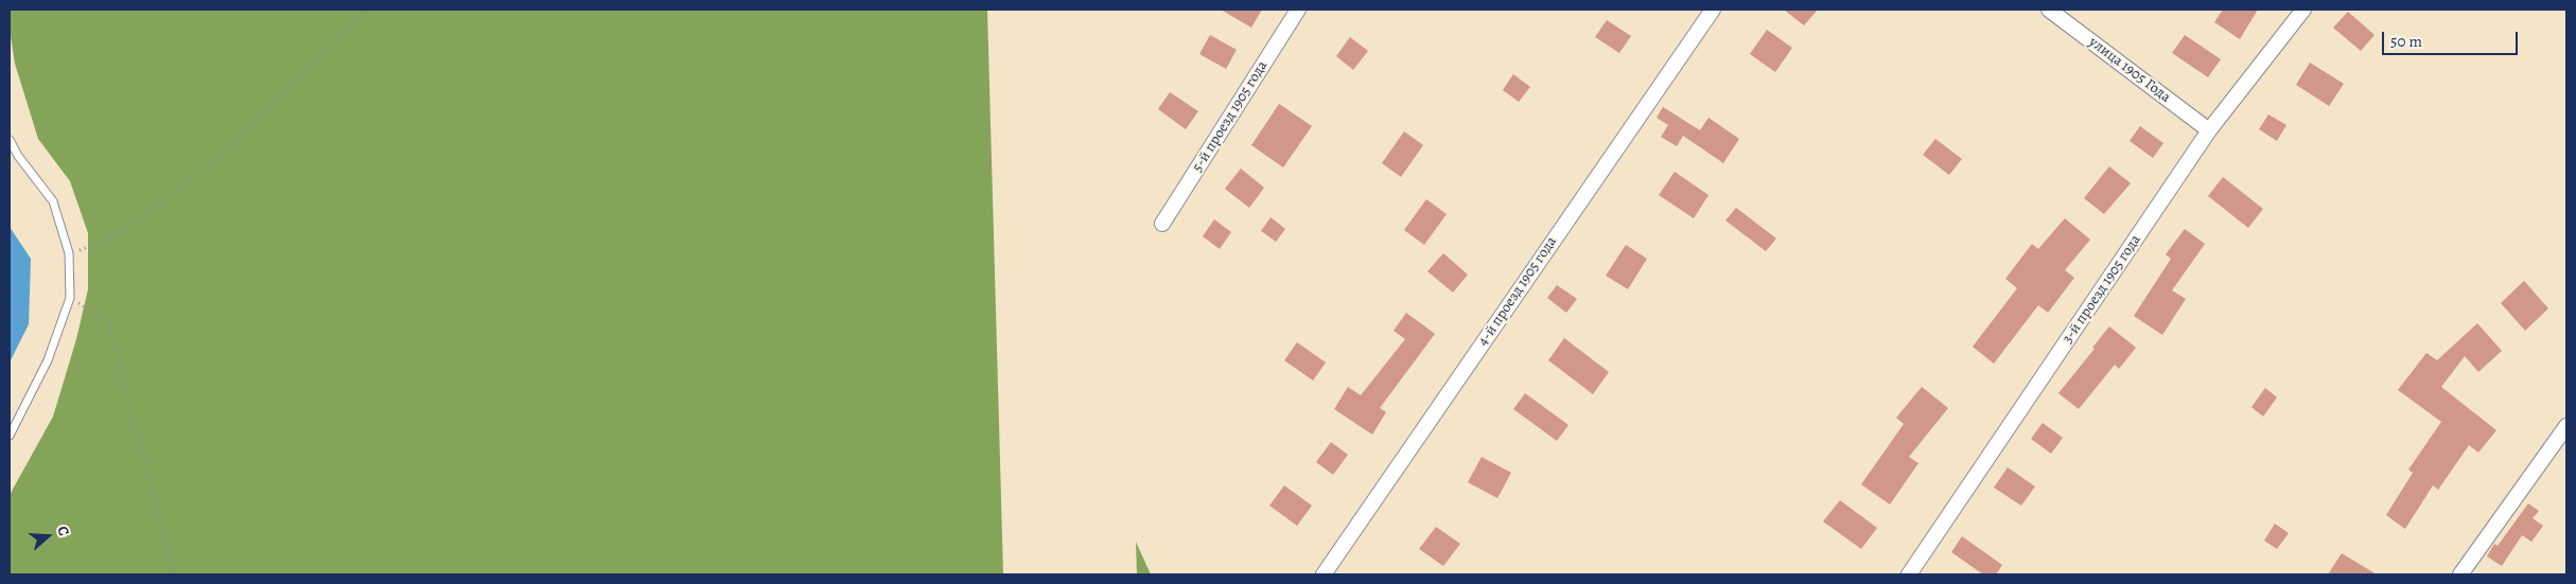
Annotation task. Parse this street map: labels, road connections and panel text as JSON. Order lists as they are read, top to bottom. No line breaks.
{"streets":{"street":["улица 1905 Года","5-й проезд 1905 года","3-й проезд 1905 года","4-й проезд 1905 года"]},"crossings":[["улица 1905 Года","3-й проезд 1905 года"]],"scale_bar":"50 m","north":"right"}
